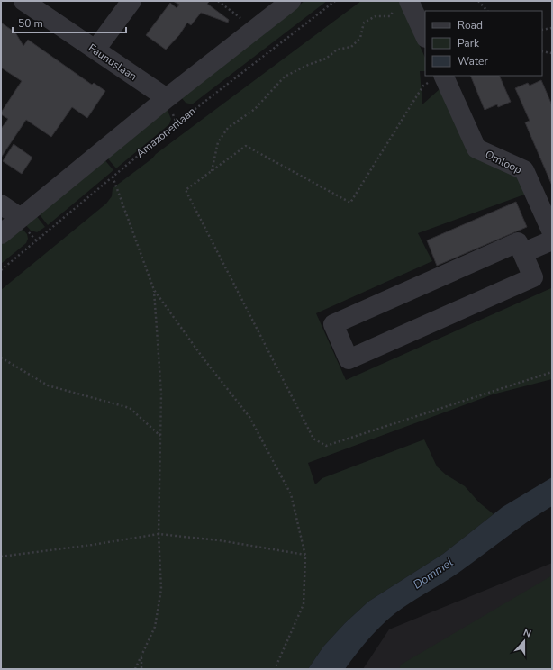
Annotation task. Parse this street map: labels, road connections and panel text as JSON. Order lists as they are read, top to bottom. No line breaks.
{"streets":{"street":["Faunuslaan","Omloop"],"path":["Amazonenlaan"]},"water":["Dommel"],"legend":["Road","Park","Water"],"scale_bar":"50 m","north":"top"}
